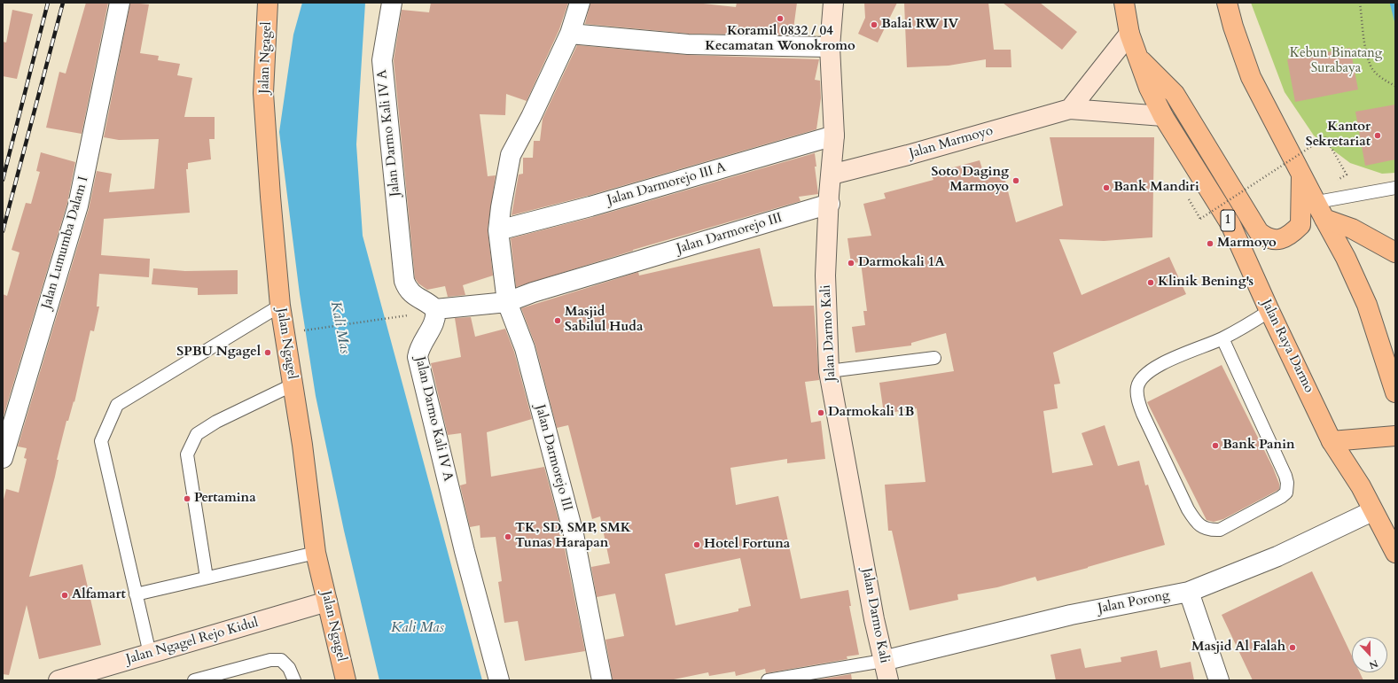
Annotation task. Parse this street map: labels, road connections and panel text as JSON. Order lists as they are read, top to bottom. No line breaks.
{"streets":{"main road":["Jalan Ngagel","Jalan Marmoyo","1","Jalan Darmo Kali","Jalan Raya Darmo","Jalan Ngagel Rejo Kidul"],"street":["Jalan Darmo Kali IV A","Jalan Darmorejo III A","Jalan Darmorejo III","Jalan Lumumba Dalam I","Jalan Porong"]},"crossings":[["Jalan Ngagel","Jalan Ngagel Rejo Kidul"],["Jalan Darmo Kali IV A","Jalan Darmorejo III"],["Jalan Marmoyo","Jalan Darmo Kali"],["Jalan Marmoyo","Jalan Raya Darmo"],["Jalan Darmorejo III A","Jalan Darmorejo III"],["Jalan Darmorejo III A","Jalan Darmo Kali"],["Jalan Darmorejo III","Jalan Darmo Kali"],["Jalan Darmo Kali","Jalan Porong"],["Jalan Raya Darmo","Jalan Porong"]],"water":["Kali Mas"],"parks":["Kebun Binatang Surabaya"],"places":["Koramil 0832 / 04 Kecamatan Wonokromo","Balai RW IV","Kantor Sekretariat","Soto Daging Marmoyo","Bank Mandiri","Marmoyo","Darmokali 1A","Klinik Bening's","Masjid Sabilul Huda","SPBU Ngagel","Darmokali 1B","Bank Panin","Pertamina","TK, SD, SMP, SMK Tunas Harapan","Hotel Fortuna","Alfamart","Masjid Al Falah"],"north":"bottom"}
